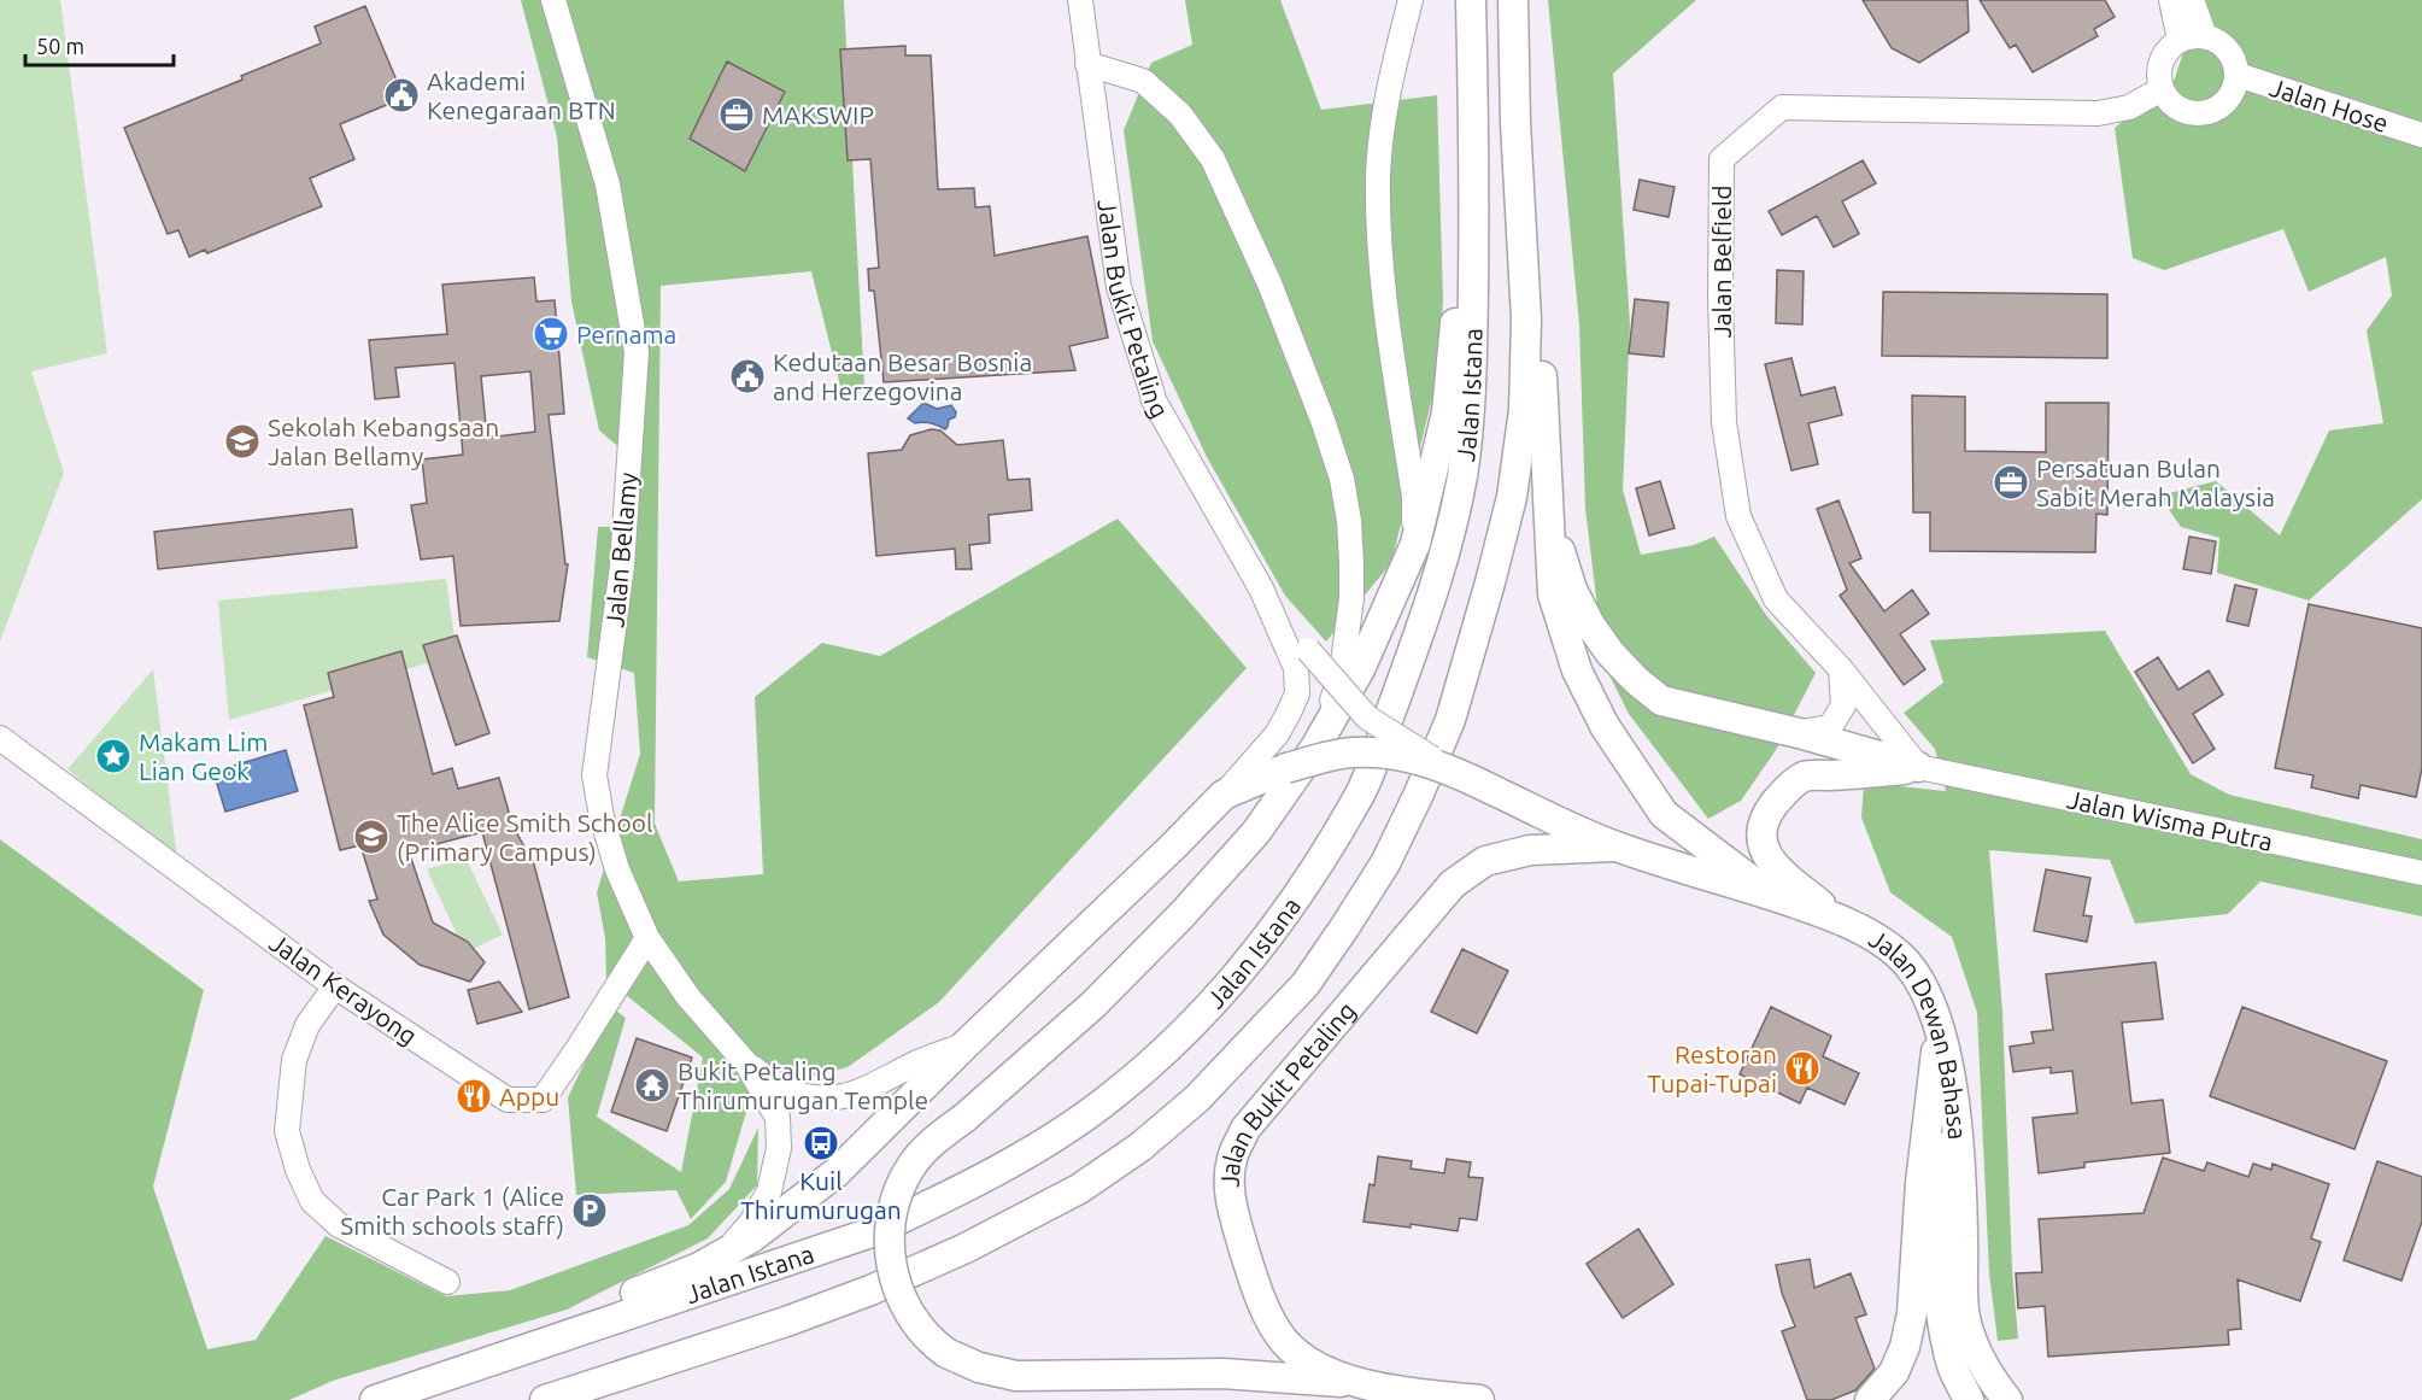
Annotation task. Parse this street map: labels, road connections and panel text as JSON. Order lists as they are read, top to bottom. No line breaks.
{"streets":{"main road":["Jalan Bukit Petaling","Jalan Istana","Jalan Dewan Bahasa"],"street":["Jalan Hose","Jalan Belfield","Jalan Bellamy","Jalan Wisma Putra","Jalan Kerayong"]},"crossings":[["Jalan Hose","Jalan Belfield"],["Jalan Belfield","Jalan Wisma Putra"],["Jalan Bukit Petaling","Jalan Dewan Bahasa"],["Jalan Bellamy","Jalan Kerayong"]],"places":{"public building":["Akademi Kenegaraan BTN","Kedutaan Besar Bosnia and Herzegovina"],"office":["MAKSWIP","Persatuan Bulan Sabit Merah Malaysia"],"supermarket":["Pernama"],"school or university":["Sekolah Kebangsaan Jalan Bellamy","The Alice Smith School (Primary Campus)"],"place":["Makam Lim Lian Geok"],"restaurant":["Restoran Tupai-Tupai","Appu"],"temple":["Bukit Petaling Thirumurugan Temple"],"bus stop":["Kuil Thirumurugan"],"parking":["Car Park 1 (Alice Smith schools staff)"]},"scale_bar":"50 m"}
